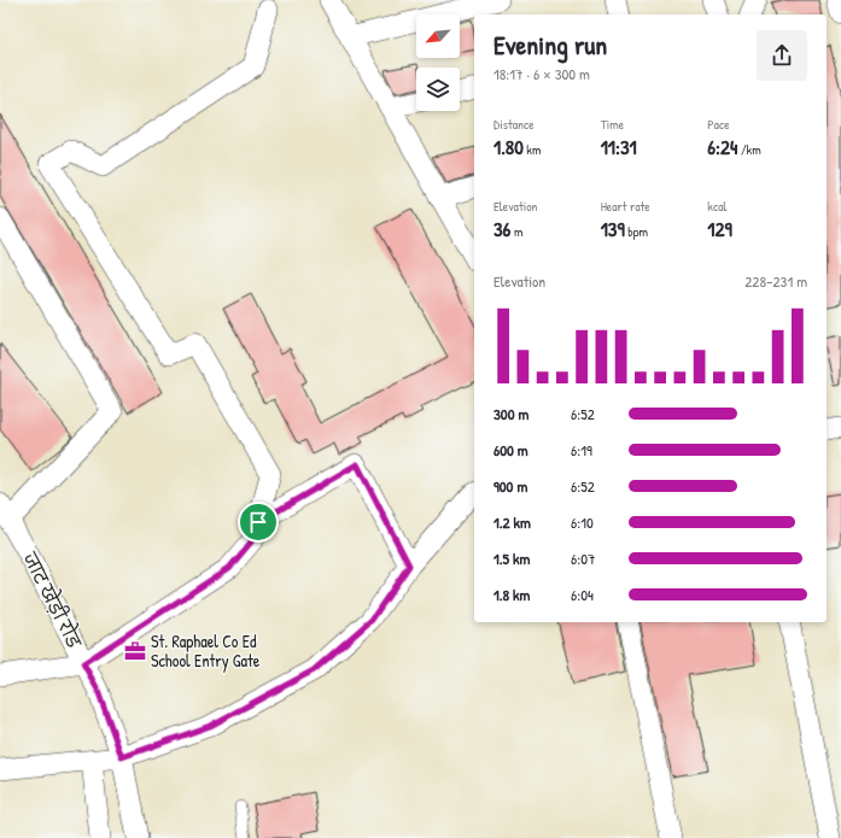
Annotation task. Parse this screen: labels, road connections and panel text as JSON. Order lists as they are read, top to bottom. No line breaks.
{"streets":{"street":["जाट खेड़ी रोड"]},"places":{"office":["St. Raphael Co Ed School Entry Gate"]},"north":"bottom left","page":{"heading":["Evening run","18:17 · 6 × 300 m"],"stats":[["Distance","1.80 km"],["Time","11:31"],["Pace","6:24 /km"],["Elevation","36 m"],["Heart rate","139 bpm"],["kcal","129"]],"chart":["Elevation","228–231 m"],"list":[{"name":"300 m","note":"6:52"},{"name":"600 m","note":"6:19"},{"name":"900 m","note":"6:52"},{"name":"1.2 km","note":"6:10"},{"name":"1.5 km","note":"6:07"},{"name":"1.8 km","note":"6:04"}]}}
